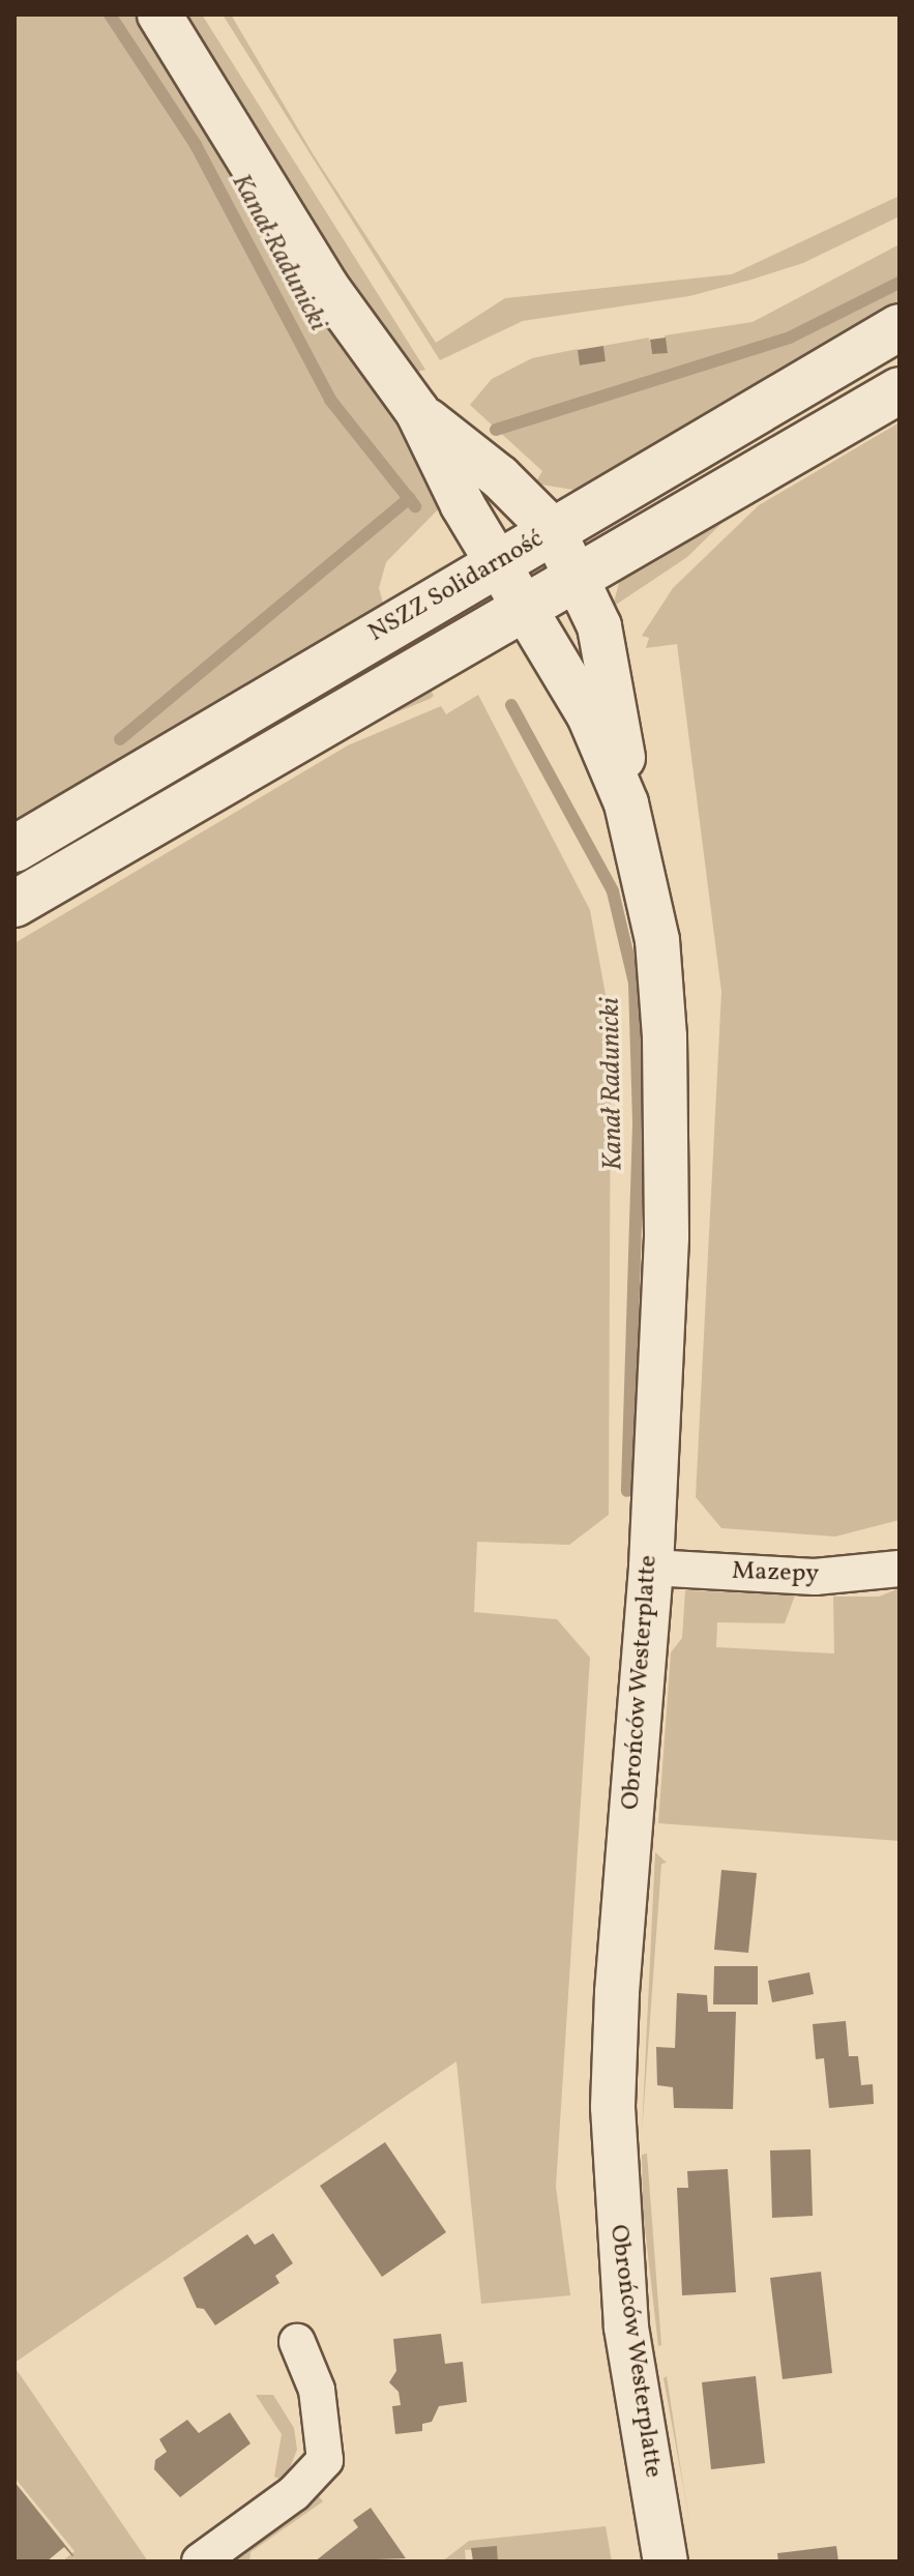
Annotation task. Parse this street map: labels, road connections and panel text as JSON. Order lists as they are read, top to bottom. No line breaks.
{"streets":{"main road":["NSZZ Solidarność"],"street":["Mazepy","Obrońców Westerplatte"]},"crossings":[["NSZZ Solidarność","Obrońców Westerplatte"],["Mazepy","Obrońców Westerplatte"]],"water":["Kanał Radunicki"]}
